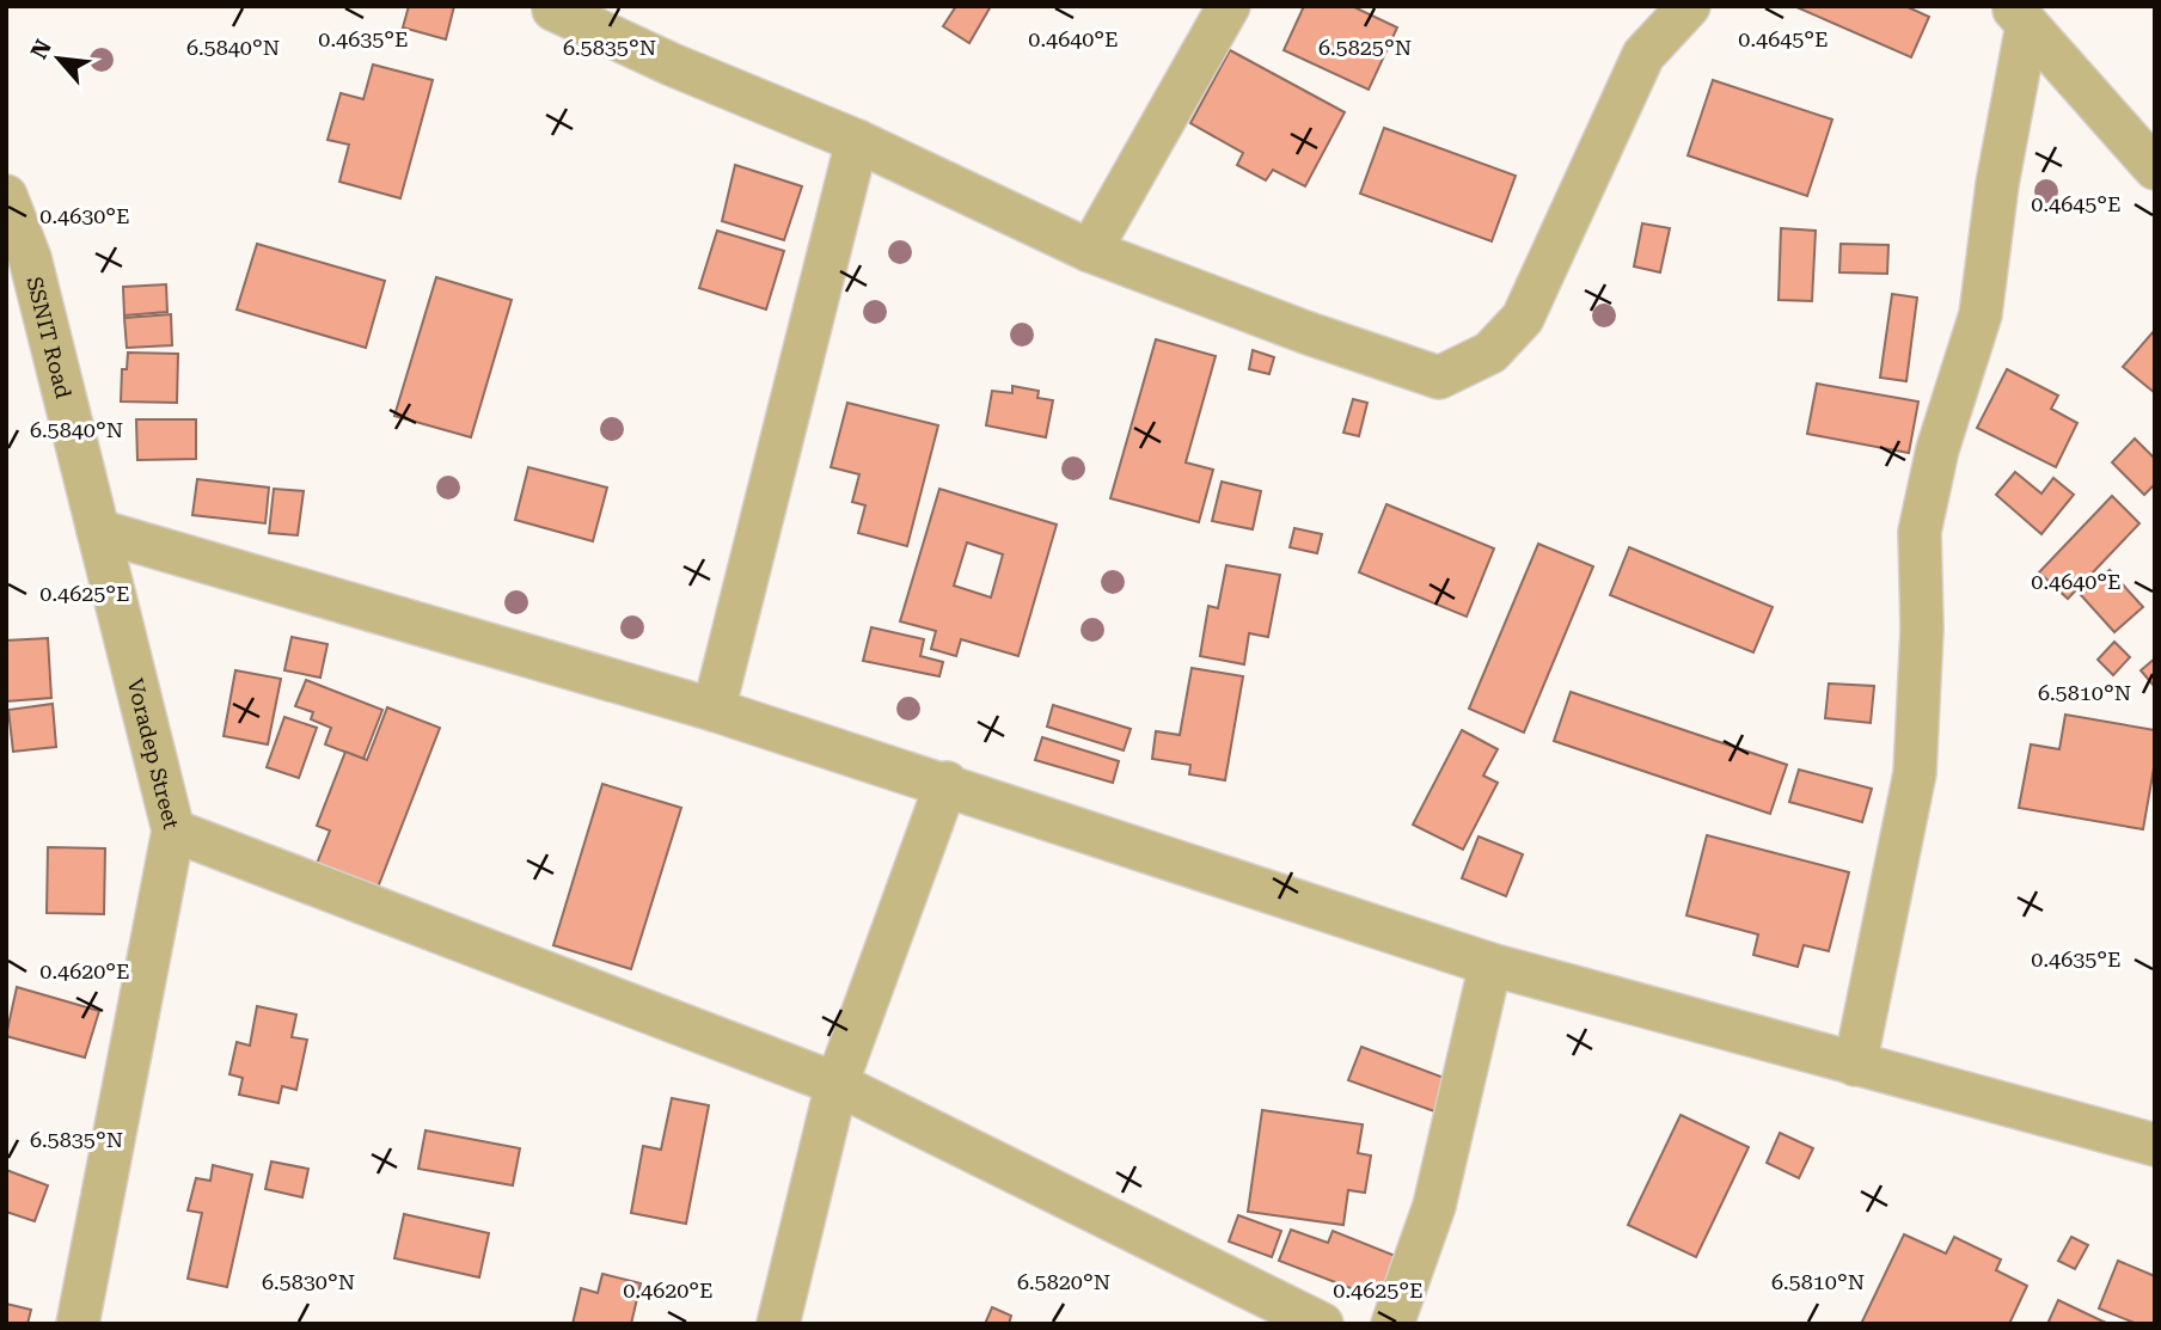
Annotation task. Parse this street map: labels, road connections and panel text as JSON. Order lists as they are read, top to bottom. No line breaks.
{"streets":{"street":["SSNIT Road","Voradep Street"]},"crossings":[["SSNIT Road","Voradep Street"]],"north":"top left","coordinates":["0.4635°E","0.4640°E","0.4645°E","6.5840°N","6.5835°N","6.5825°N","0.4630°E","0.4625°E","6.5810°N","0.4620°E","6.5830°N","6.5820°N"]}
